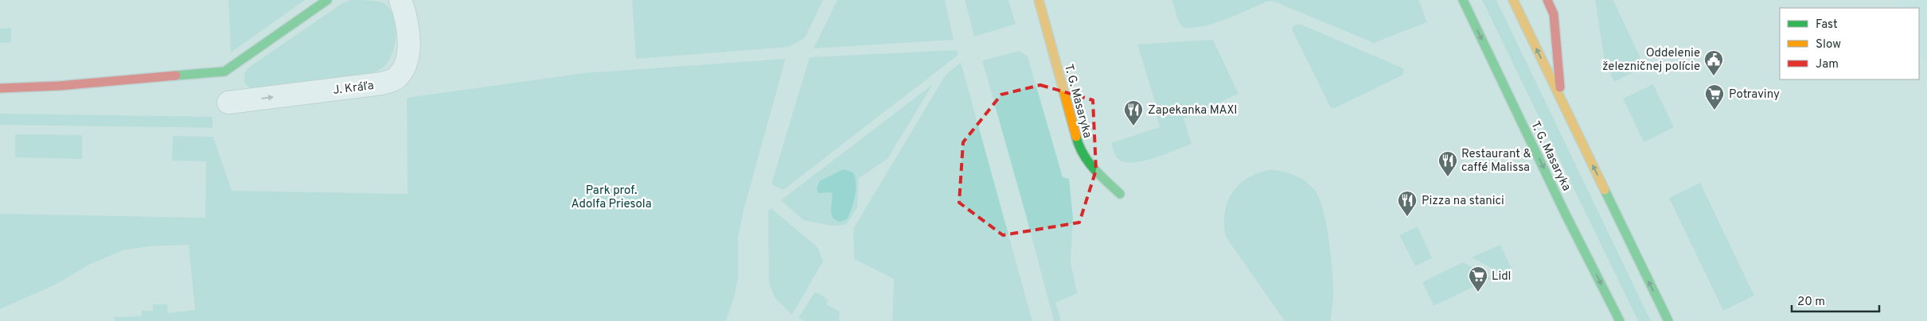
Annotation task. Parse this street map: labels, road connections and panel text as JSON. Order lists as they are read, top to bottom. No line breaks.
{"streets":{"street":["J. Kráľa","T. G. Masaryka"]},"parks":["Park prof. Adolfa Priesola"],"places":{"public building":["Oddelenie železničnej polície"],"supermarket":["Potraviny","Lidl"],"restaurant":["Zapekanka MAXI","Restaurant & caffé Malissa","Pizza na stanici"]},"legend":["Fast","Slow","Jam"],"scale_bar":"20 m"}
